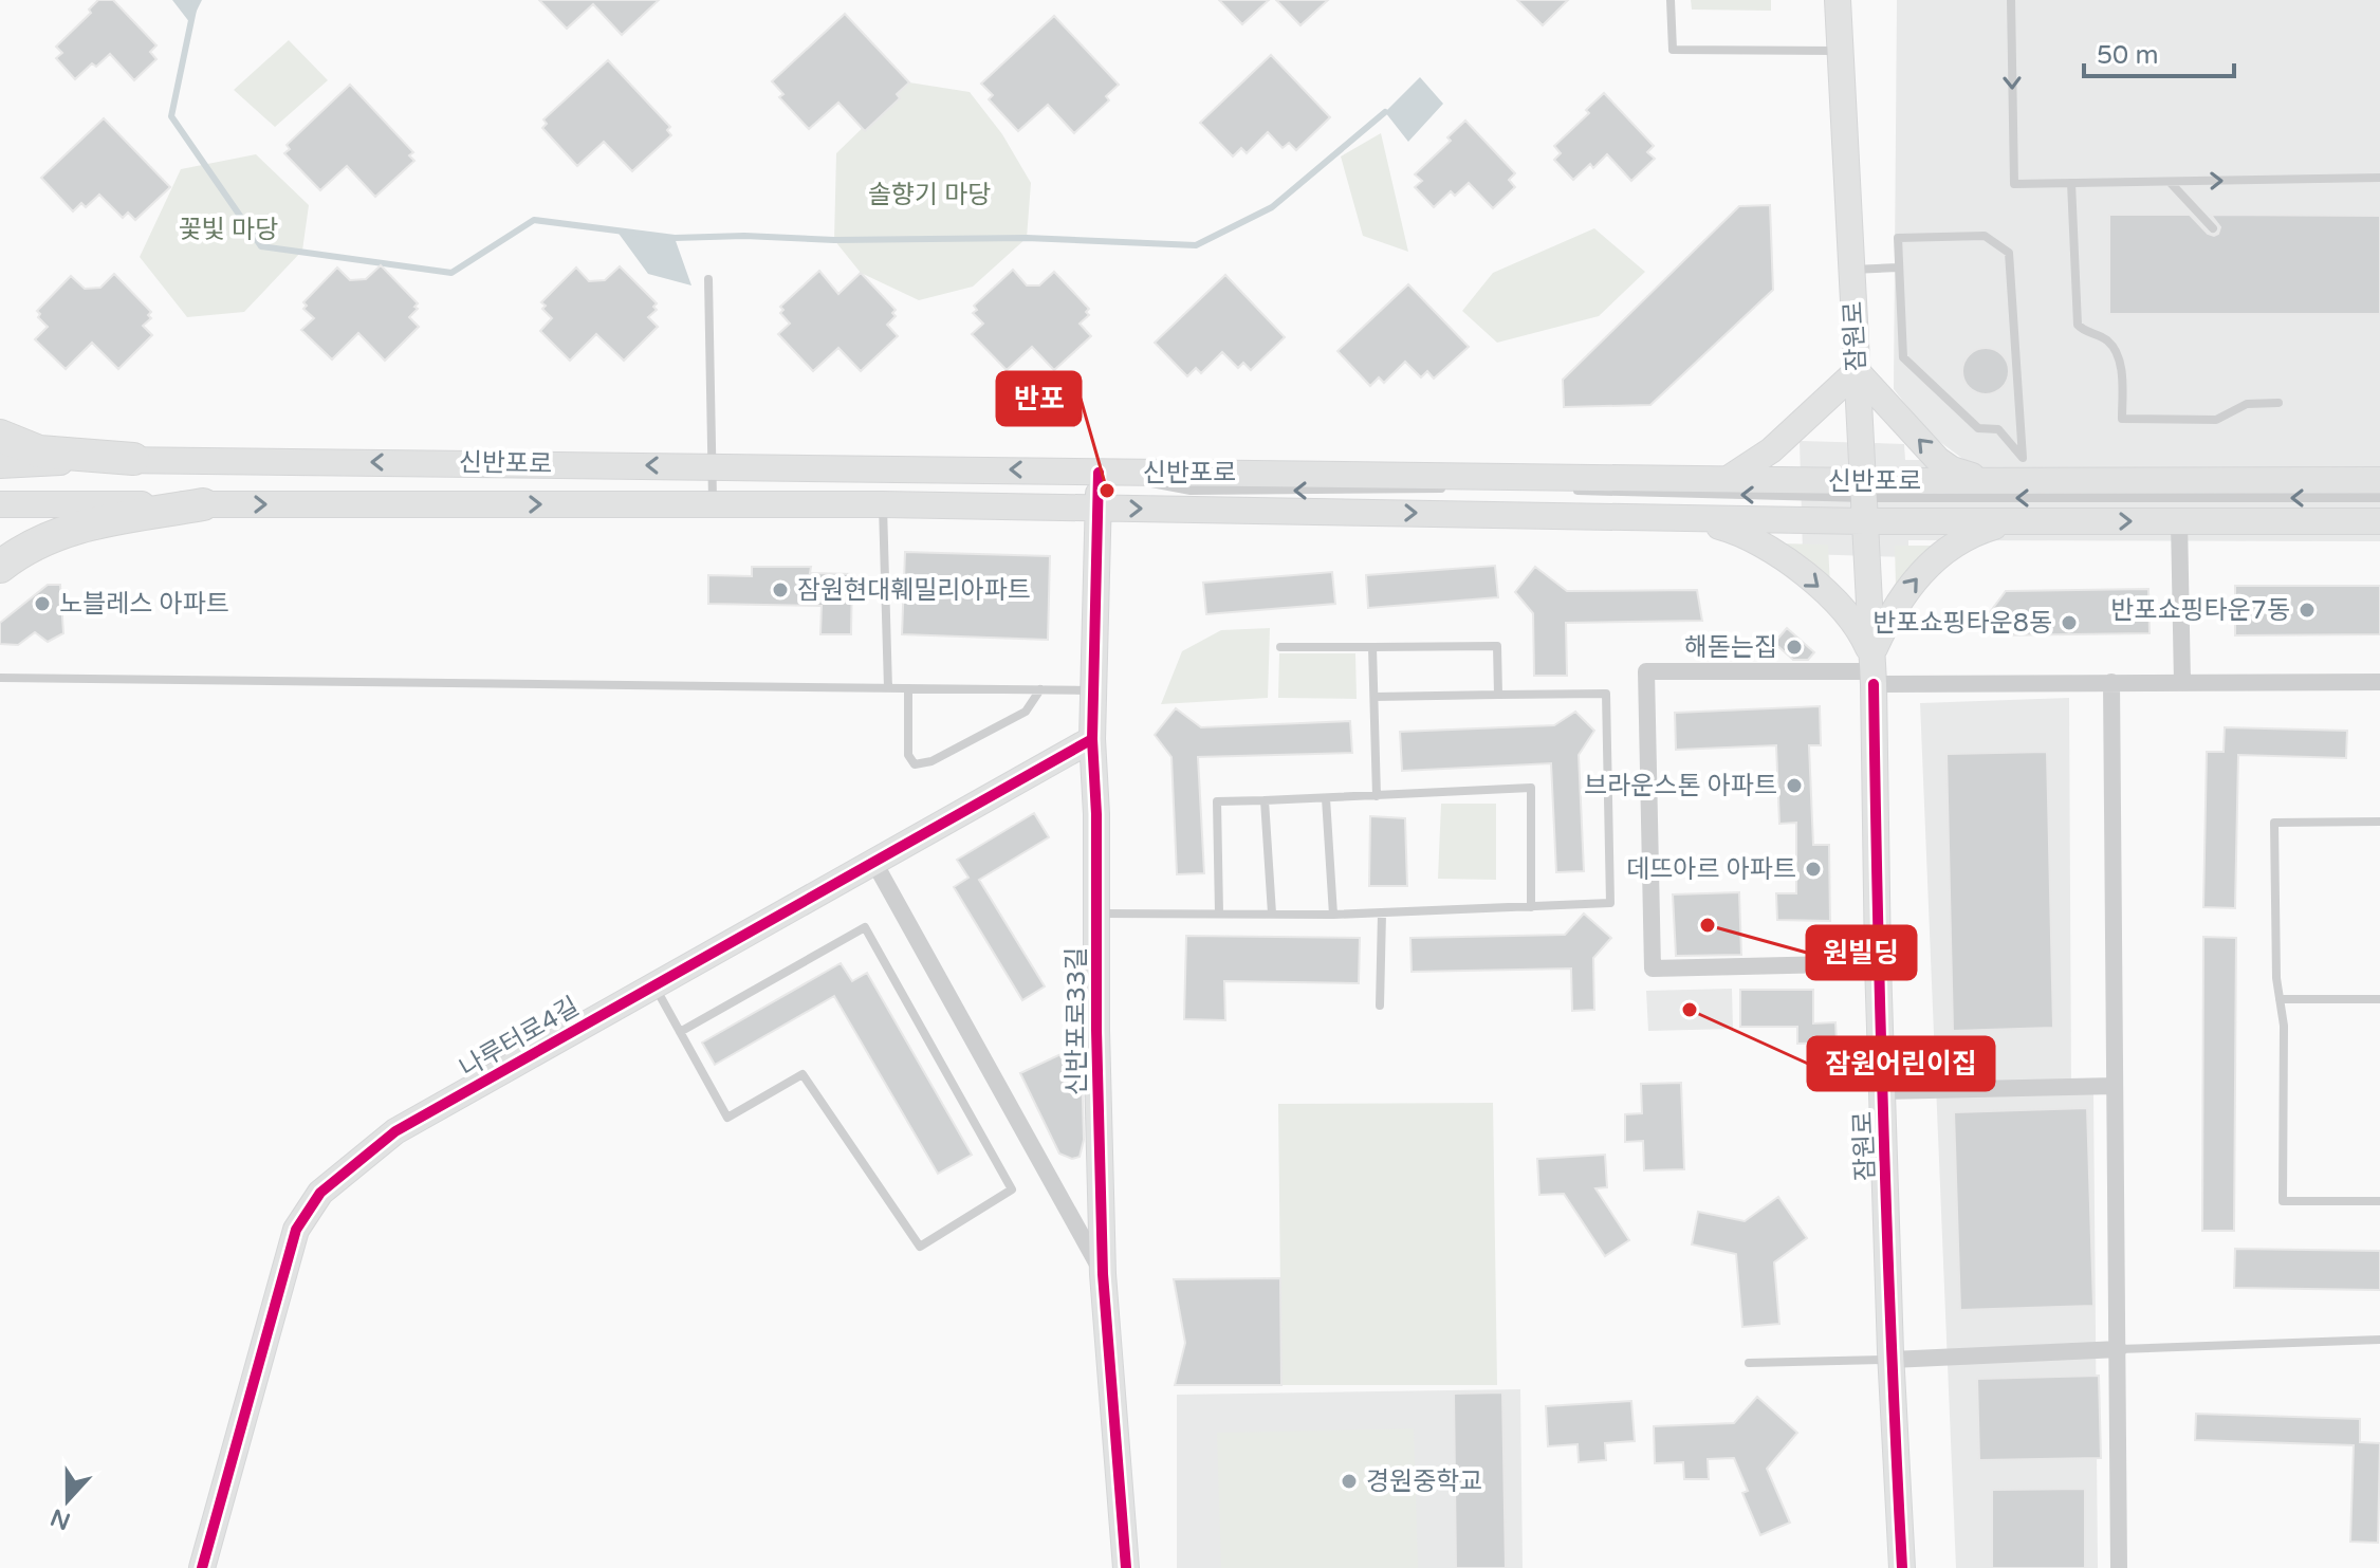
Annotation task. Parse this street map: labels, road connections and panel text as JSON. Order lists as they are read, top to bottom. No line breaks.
{"streets":{"main road":["잠원로","신반포로","신반포로33길","나루터로4길"]},"crossings":[["잠원로","신반포로"],["신반포로","신반포로33길"],["신반포로33길","나루터로4길"]],"parks":["솔향기 마당","꽃빛 마당"],"places":["반포","잠원현대훼밀리아파트","노블레스 아파트","반포쇼핑타운7동","반포쇼핑타운8동","해돋는집","브라운스톤 아파트","데뜨아르 아파트","원빌딩","잠원어린이집","경원중학교"],"scale_bar":"50 m","north":"bottom"}
